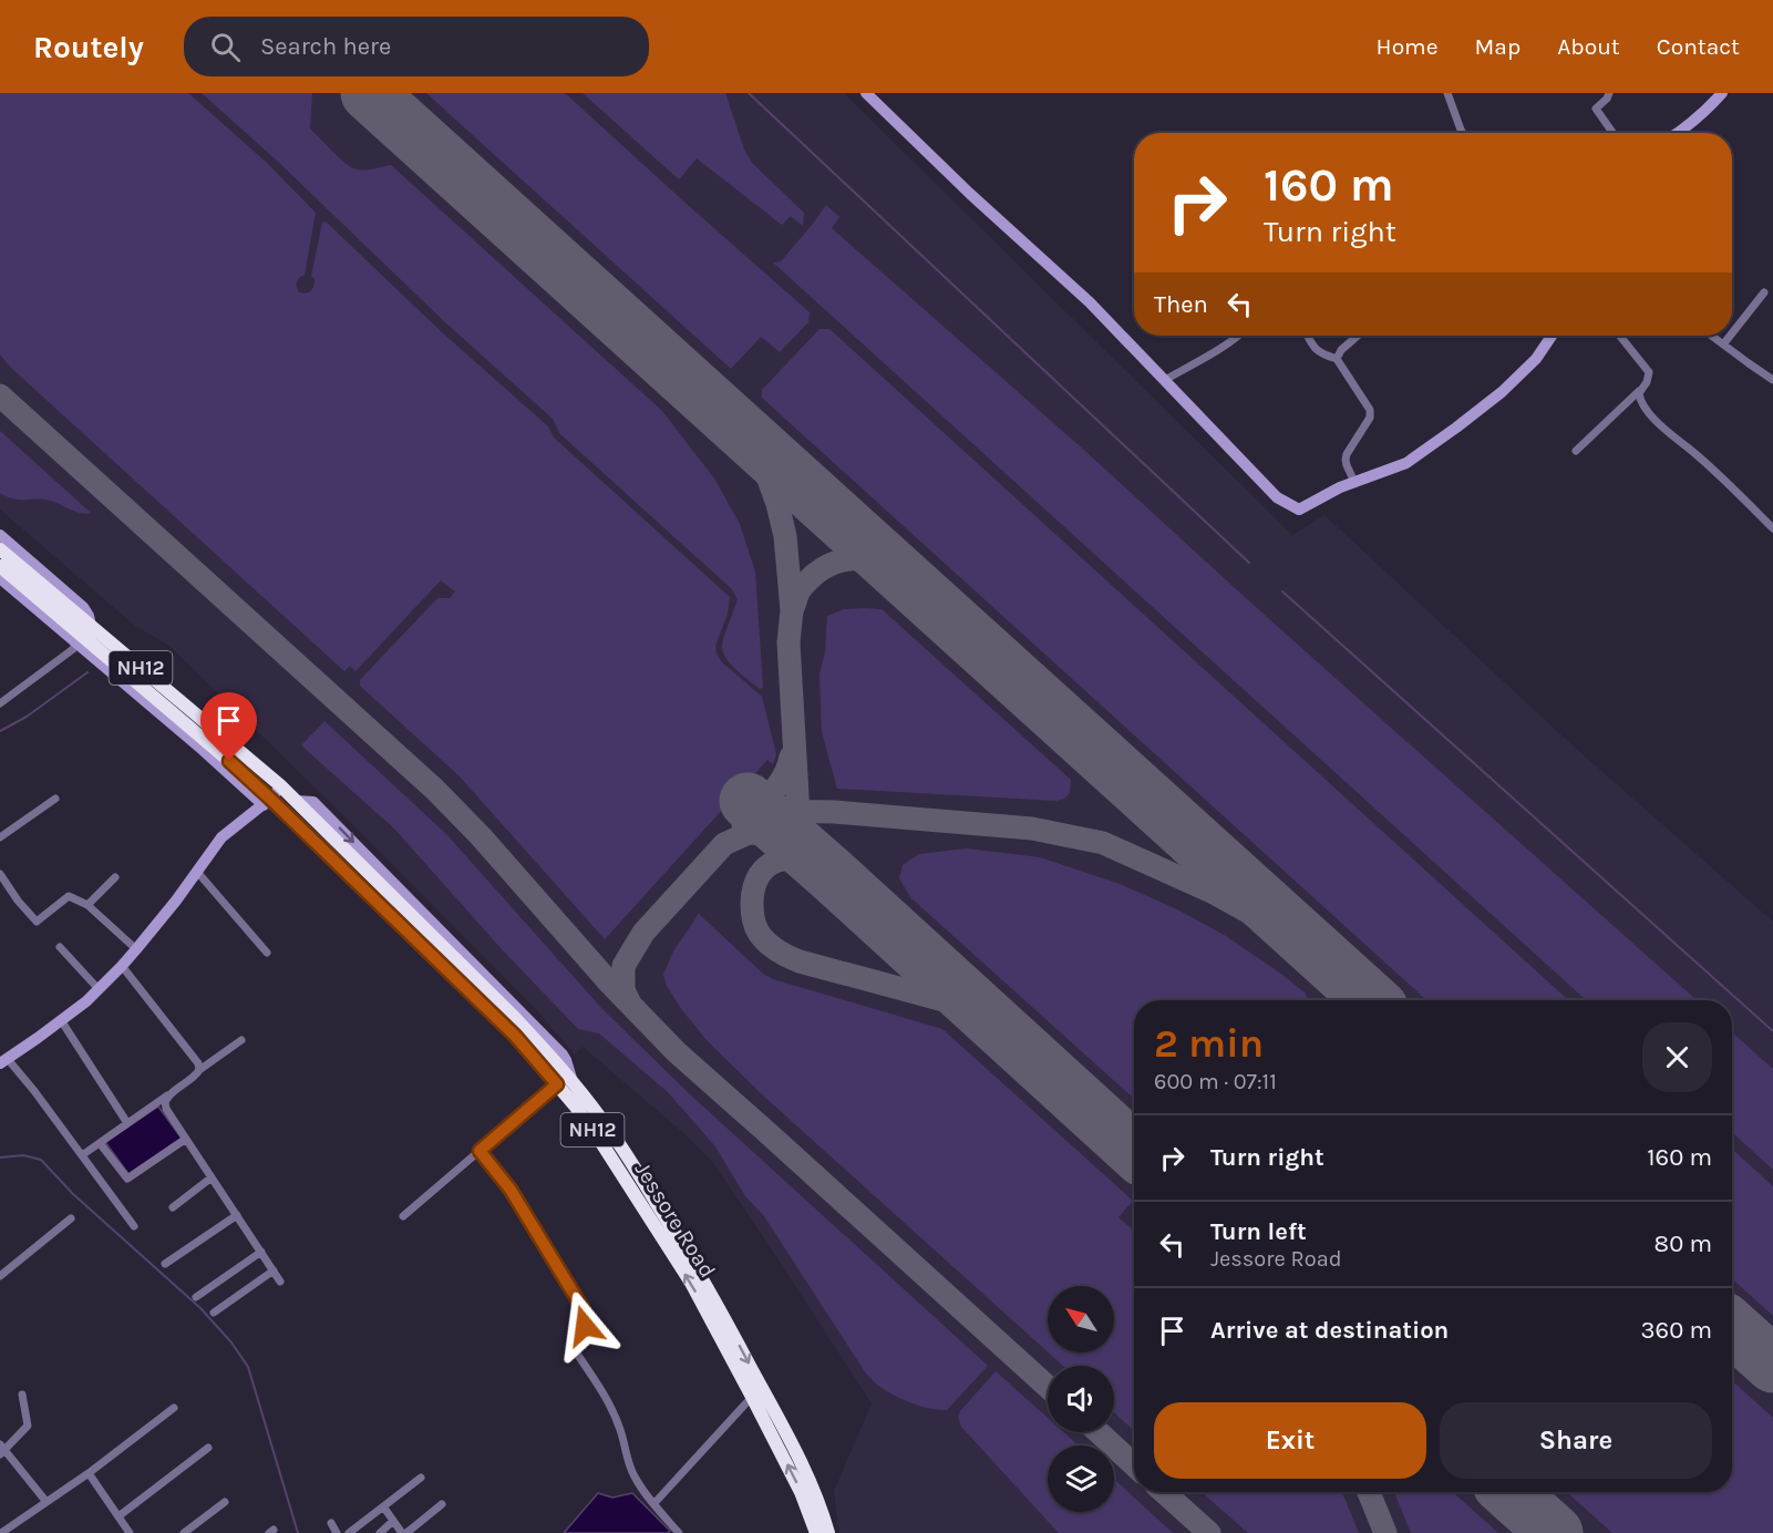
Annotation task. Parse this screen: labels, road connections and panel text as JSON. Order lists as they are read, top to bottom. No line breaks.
{"streets":{"highway":["NH12","Jessore Road"]},"crossings":[["NH12","Jessore Road"]],"north":"top left","page":{"header":"Routely","search":"Search here","nav":["Home","Map","About","Contact"],"turn":["160 m","Turn right"],"then":"Then","heading":["2 min","600 m · 07:11"],"list":[{"name":"Turn right","value":"160 m"},{"name":"Turn left","note":"Jessore Road","value":"80 m"},{"name":"Arrive at destination","value":"360 m"}],"buttons":["Exit","Share"]}}
